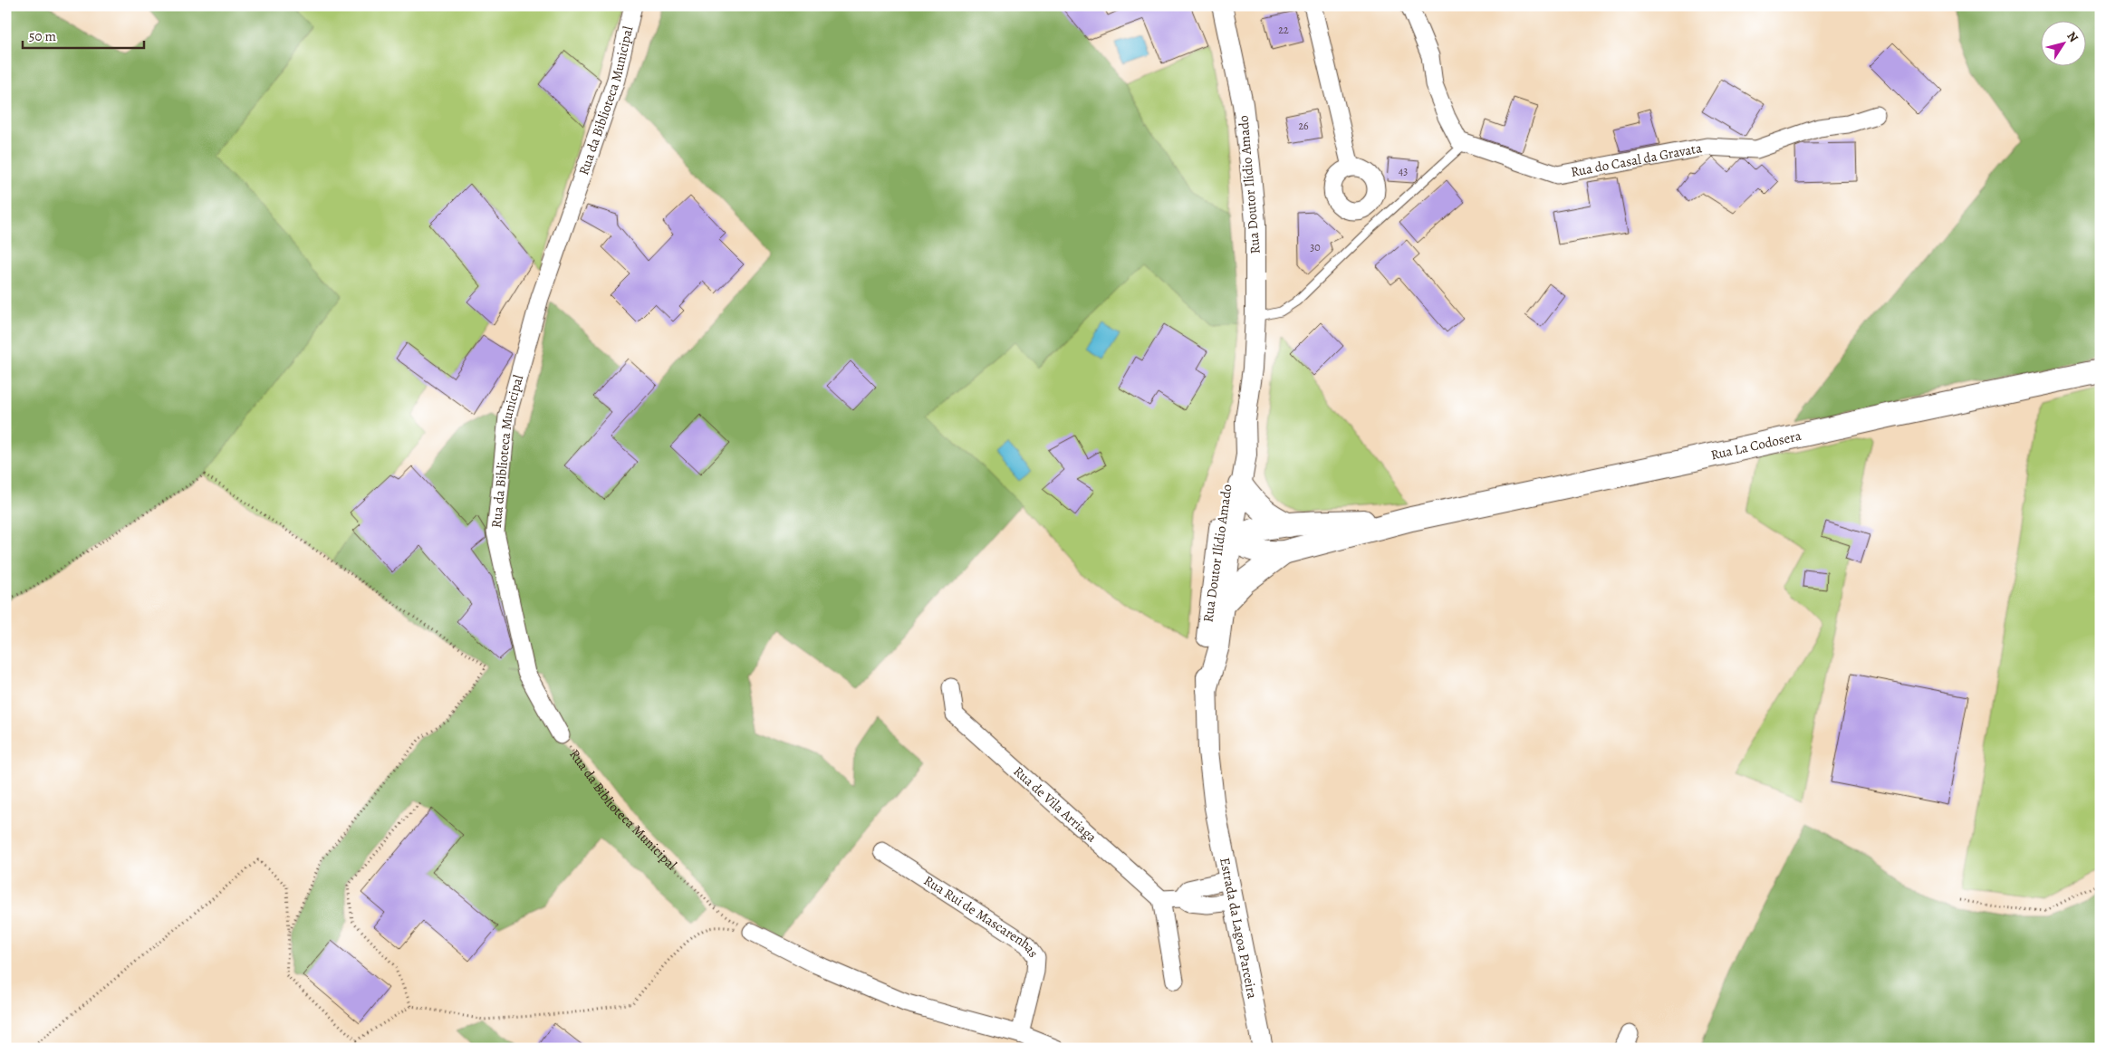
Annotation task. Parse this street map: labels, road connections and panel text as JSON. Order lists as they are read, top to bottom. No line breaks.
{"streets":{"main road":["Rua La Codosera"],"street":["Rua da Biblioteca Municipal","Rua do Casal da Gravata","Rua Doutor Ilídio Amado","Rua de Vila Arriaga","Rua Rui de Mascarenhas","Estrada da Lagoa Parceira"]},"crossings":[["Rua Doutor Ilídio Amado","Estrada da Lagoa Parceira"]],"house_numbers":["22","26","43","30"],"scale_bar":"50 m","north":"top right"}
